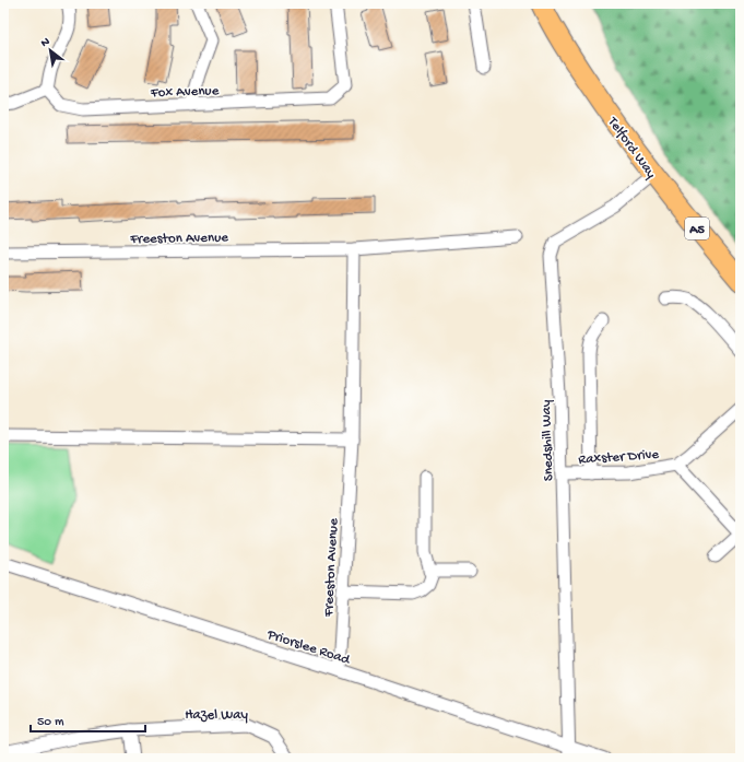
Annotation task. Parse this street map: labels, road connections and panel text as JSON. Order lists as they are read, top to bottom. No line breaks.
{"streets":{"main road":["Telford Way","A5"],"street":["Fox Avenue","Freeston Avenue","Snedshill Way","Raxster Drive","Priorslee Road","Hazel Way"]},"crossings":[["Telford Way","Snedshill Way"],["Freeston Avenue","Priorslee Road"],["Snedshill Way","Raxster Drive"],["Snedshill Way","Priorslee Road"]],"scale_bar":"50 m","north":"top left"}
